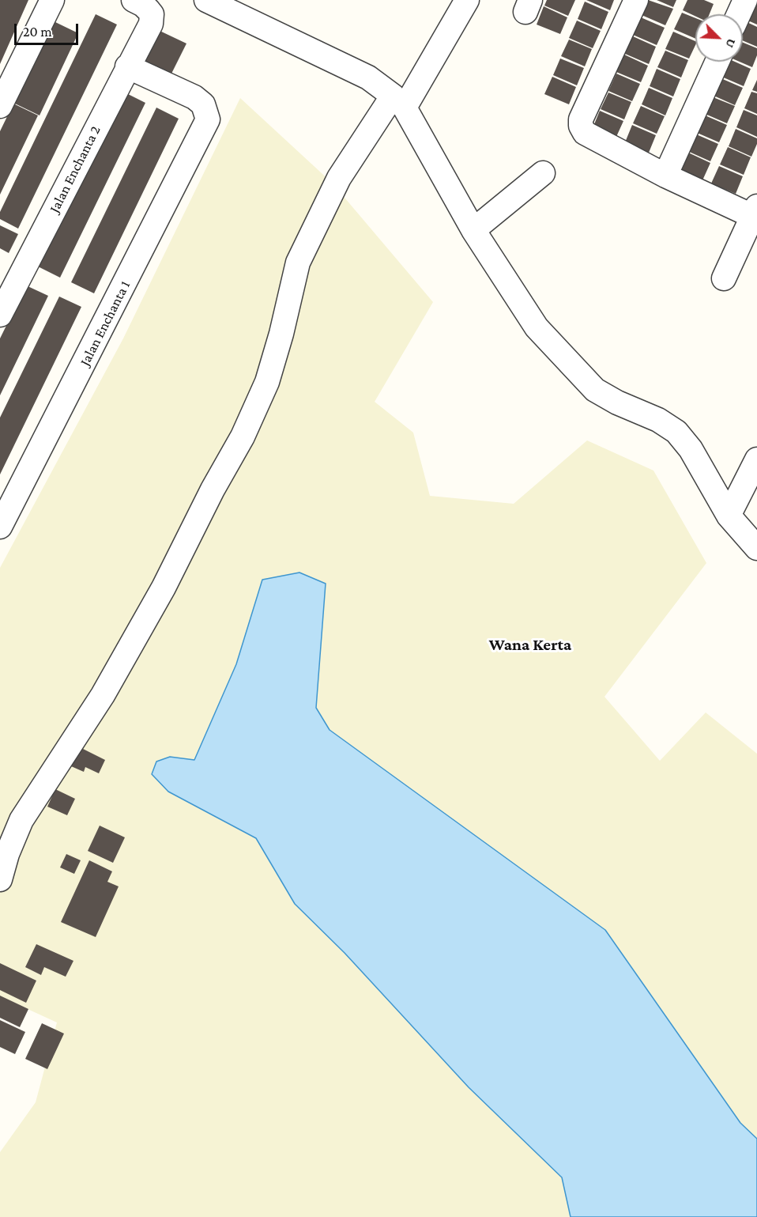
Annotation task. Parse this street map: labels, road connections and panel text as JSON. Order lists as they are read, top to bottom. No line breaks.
{"streets":{"street":["Jalan Enchanta 2","Jalan Enchanta 1"]},"crossings":[["Jalan Enchanta 2","Jalan Enchanta 1"]],"districts":["Wana Kerta"],"scale_bar":"20 m","north":"bottom right"}
